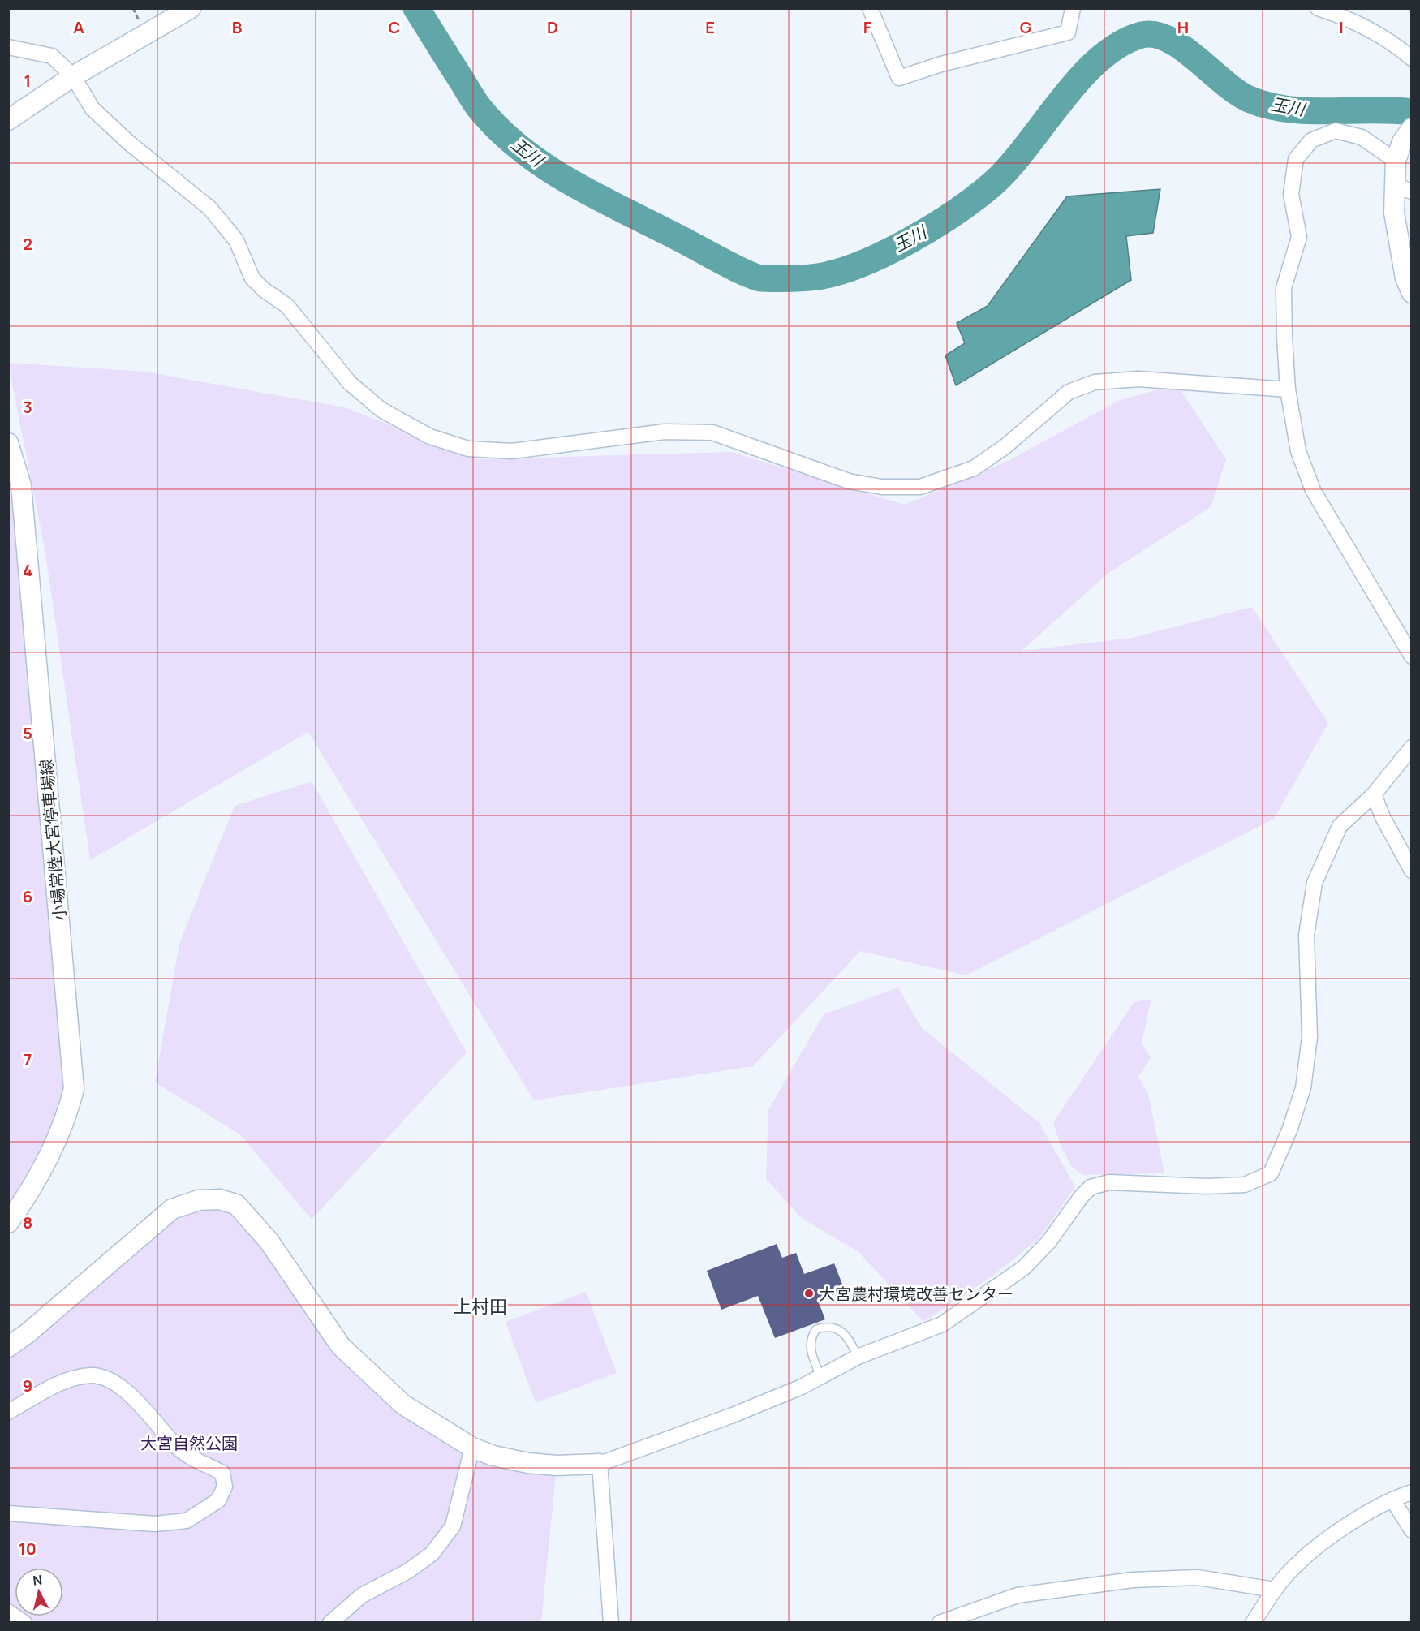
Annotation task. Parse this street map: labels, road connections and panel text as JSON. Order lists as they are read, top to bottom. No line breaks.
{"streets":{"main road":["小場常陸大宮停車場線"]},"districts":["上村田"],"water":["玉川"],"parks":["大宮自然公園"],"places":["大宮農村環境改善センター"],"north":"top","grid":{"columns":["A","B","C","D","E","F","G","H","I"],"rows":["1","2","3","4","5","6","7","8","9","10"]}}
